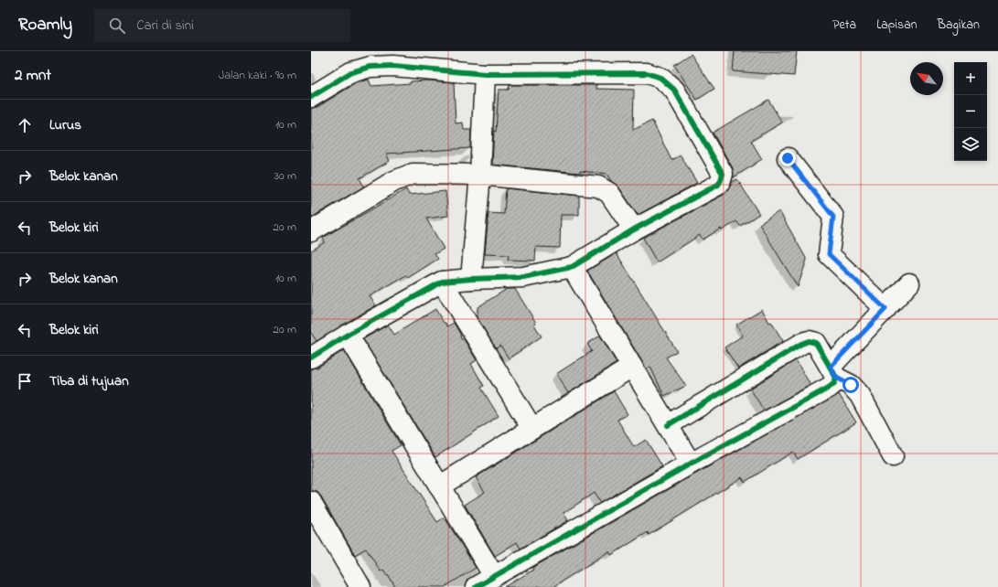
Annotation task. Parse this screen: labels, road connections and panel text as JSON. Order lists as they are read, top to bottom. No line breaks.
{"north":"top left","page":{"header":"Roamly","search":"Cari di sini","nav":["Peta","Lapisan","Bagikan"],"heading":["2 mnt","Jalan kaki · 90 m"],"map_buttons":["+","−"],"list":[["Lurus","10 m"],["Belok kanan","30 m"],["Belok kiri","20 m"],["Belok kanan","10 m"],["Belok kiri","20 m"],"Tiba di tujuan"]}}
